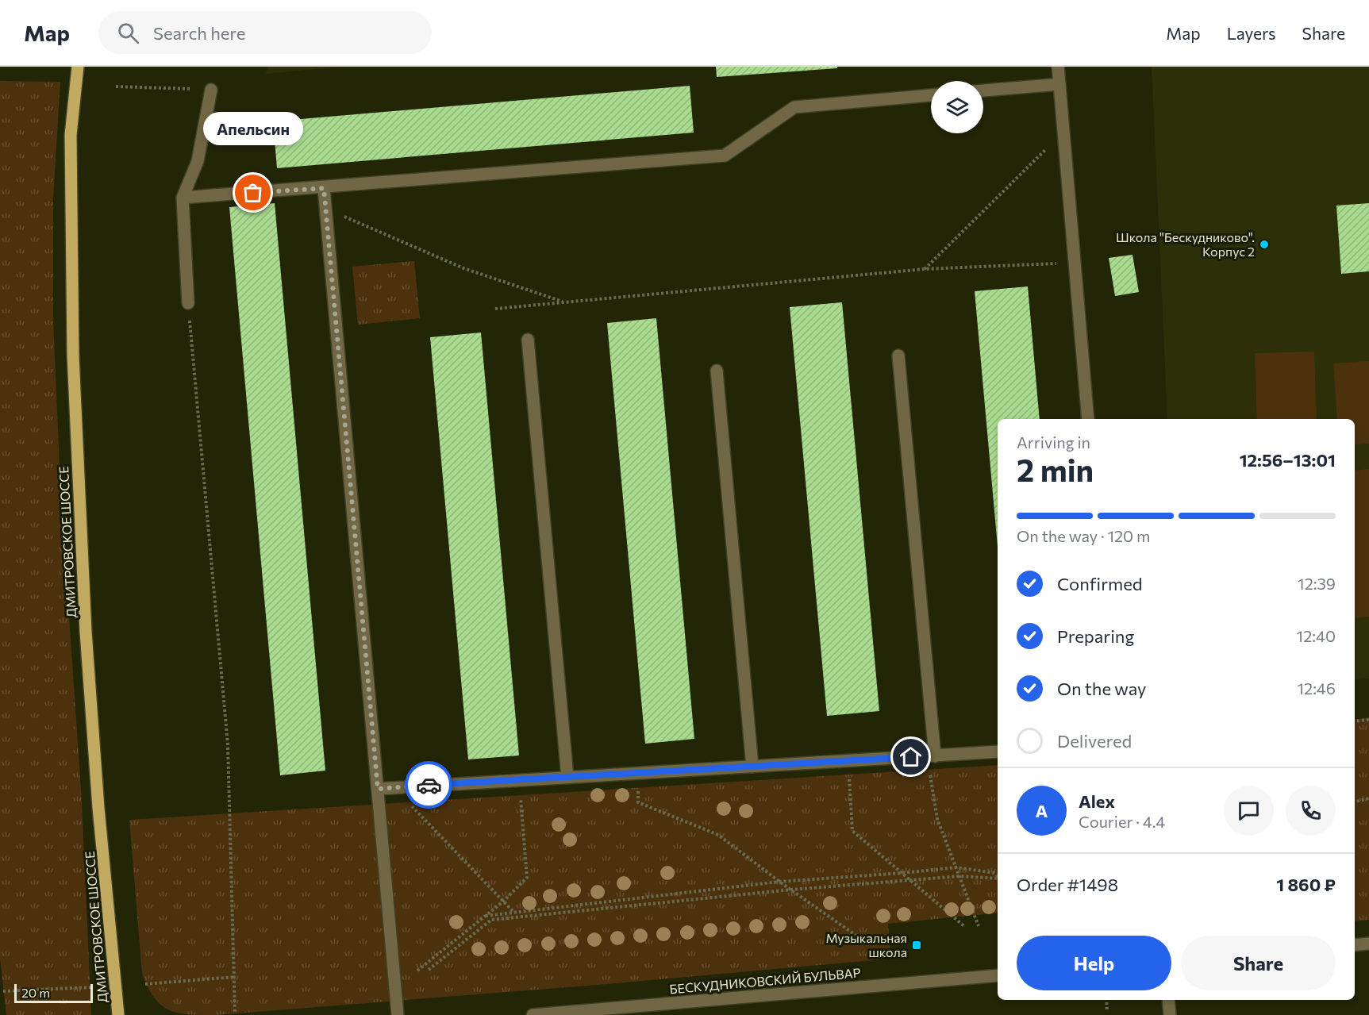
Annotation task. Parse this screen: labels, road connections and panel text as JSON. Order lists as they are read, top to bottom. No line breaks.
{"streets":{"main road":["ДМИТРОВСКОЕ ШОССЕ"],"street":["БЕСКУДНИКОВСКИЙ БУЛЬВАР"]},"places":{"other":["Апельсин","Школа \"Бескудниково\". Корпус 2"],"transit":["Музыкальная школа"]},"scale_bar":"20 m","page":{"header":"Map","search":"Search here","nav":["Map","Layers","Share"],"bubble":"Апельсин","heading":["2 min","Arriving in","12:56–13:01"],"panel":["Alex","Courier · 4.4","Order #1498","1 860 ₽"],"bar":"On the way · 120 m","list":[["Confirmed","12:39"],["Preparing","12:40"],["On the way","12:46"],"Delivered"],"round":"A","buttons":["Help","Share"],"scale":"20 m"}}
